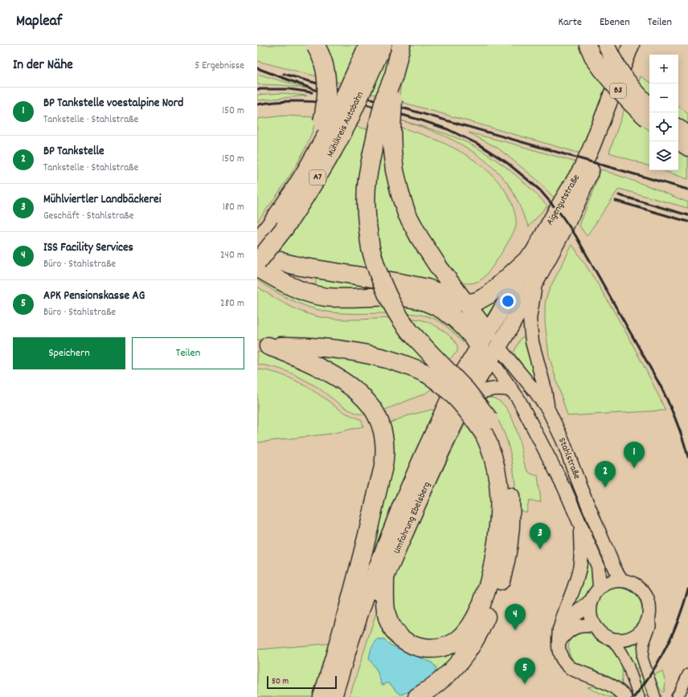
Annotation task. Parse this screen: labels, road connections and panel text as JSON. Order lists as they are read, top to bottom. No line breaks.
{"streets":{"highway":["Mühlkreis Autobahn","A7"],"main road":["B3","Aigengutstraße","Umfahrung Ebelsberg"],"street":["Stahlstraße"]},"crossings":[["Aigengutstraße","Stahlstraße"],["Aigengutstraße","Umfahrung Ebelsberg"],["Stahlstraße","Umfahrung Ebelsberg"]],"scale_bar":"50 m","page":{"header":"Mapleaf","nav":["Karte","Ebenen","Teilen"],"heading":["In der Nähe","5 Ergebnisse"],"map_buttons":["+","−"],"list":[{"mark":"1","name":"BP Tankstelle voestalpine Nord","note":"Tankstelle · Stahlstraße","value":"150 m"},{"mark":"2","name":"BP Tankstelle","note":"Tankstelle · Stahlstraße","value":"150 m"},{"mark":"3","name":"Mühlviertler Landbäckerei","note":"Geschäft · Stahlstraße","value":"180 m"},{"mark":"4","name":"ISS Facility Services","note":"Büro · Stahlstraße","value":"240 m"},{"mark":"5","name":"APK Pensionskasse AG","note":"Büro · Stahlstraße","value":"280 m"}],"buttons":["Speichern","Teilen"],"pins":["1","2","3","4","5"],"scale":"50 m"}}
